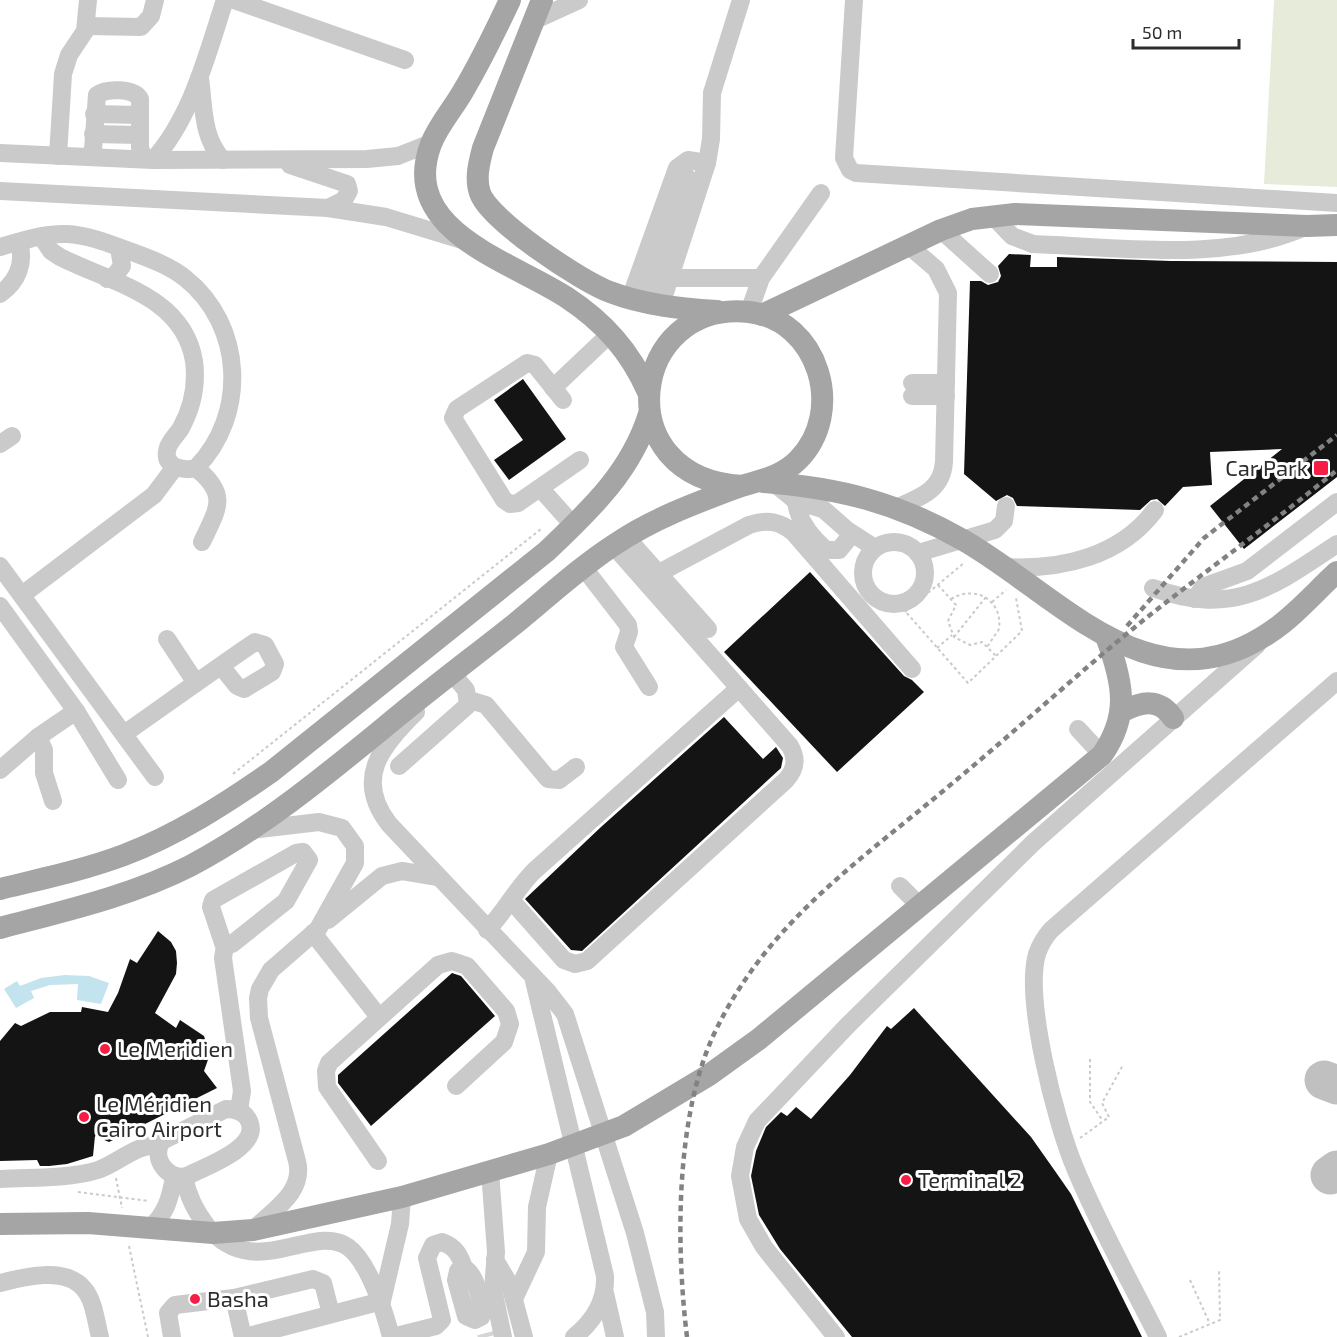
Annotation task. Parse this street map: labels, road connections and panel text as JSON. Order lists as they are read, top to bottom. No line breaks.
{"places":{"transit":["Car Park"],"other":["Le Meridien","Le Méridien Cairo Airport","Terminal 2","Basha"]},"scale_bar":"50 m"}
